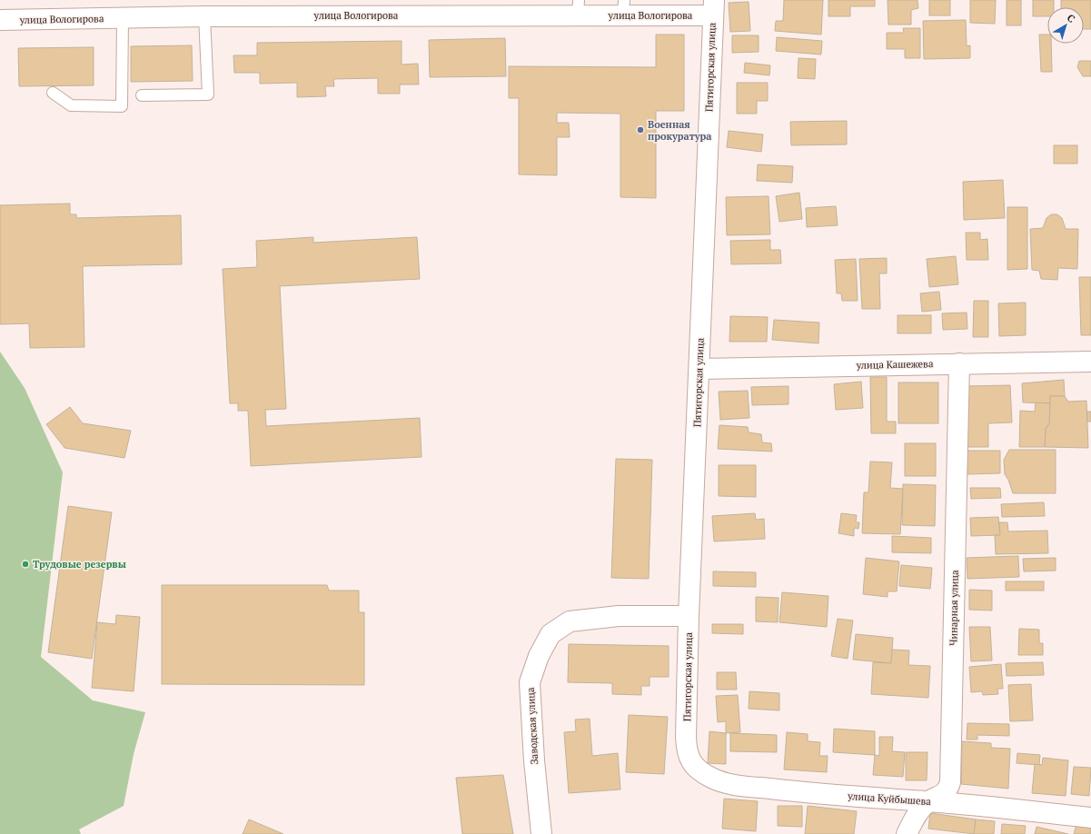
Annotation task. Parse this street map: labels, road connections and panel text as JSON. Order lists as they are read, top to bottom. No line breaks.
{"streets":{"street":["улица Вологирова","Пятигорская улица","улица Кашежева","Чинарная улица","Заводская улица","улица Куйбышева"]},"crossings":[["улица Вологирова","Пятигорская улица"],["Пятигорская улица","улица Кашежева"],["Пятигорская улица","Заводская улица"],["Пятигорская улица","улица Куйбышева"],["улица Кашежева","Чинарная улица"],["Чинарная улица","улица Куйбышева"]],"places":["Военная прокуратура","Трудовые резервы"],"north":"top right"}
